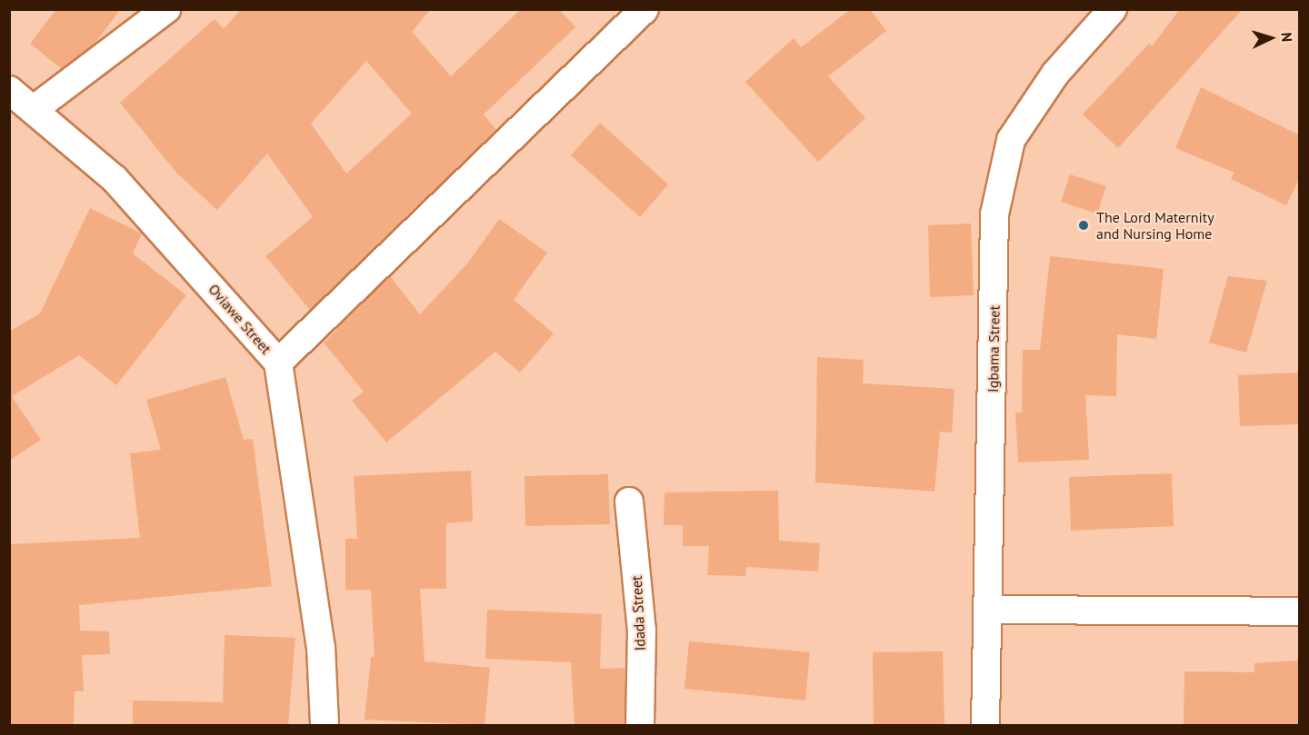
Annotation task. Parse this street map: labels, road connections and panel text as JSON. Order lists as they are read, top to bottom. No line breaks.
{"streets":{"street":["Oviawe Street","Igbama Street","Idada Street"]},"places":["The Lord Maternity and Nursing Home"],"north":"right"}
